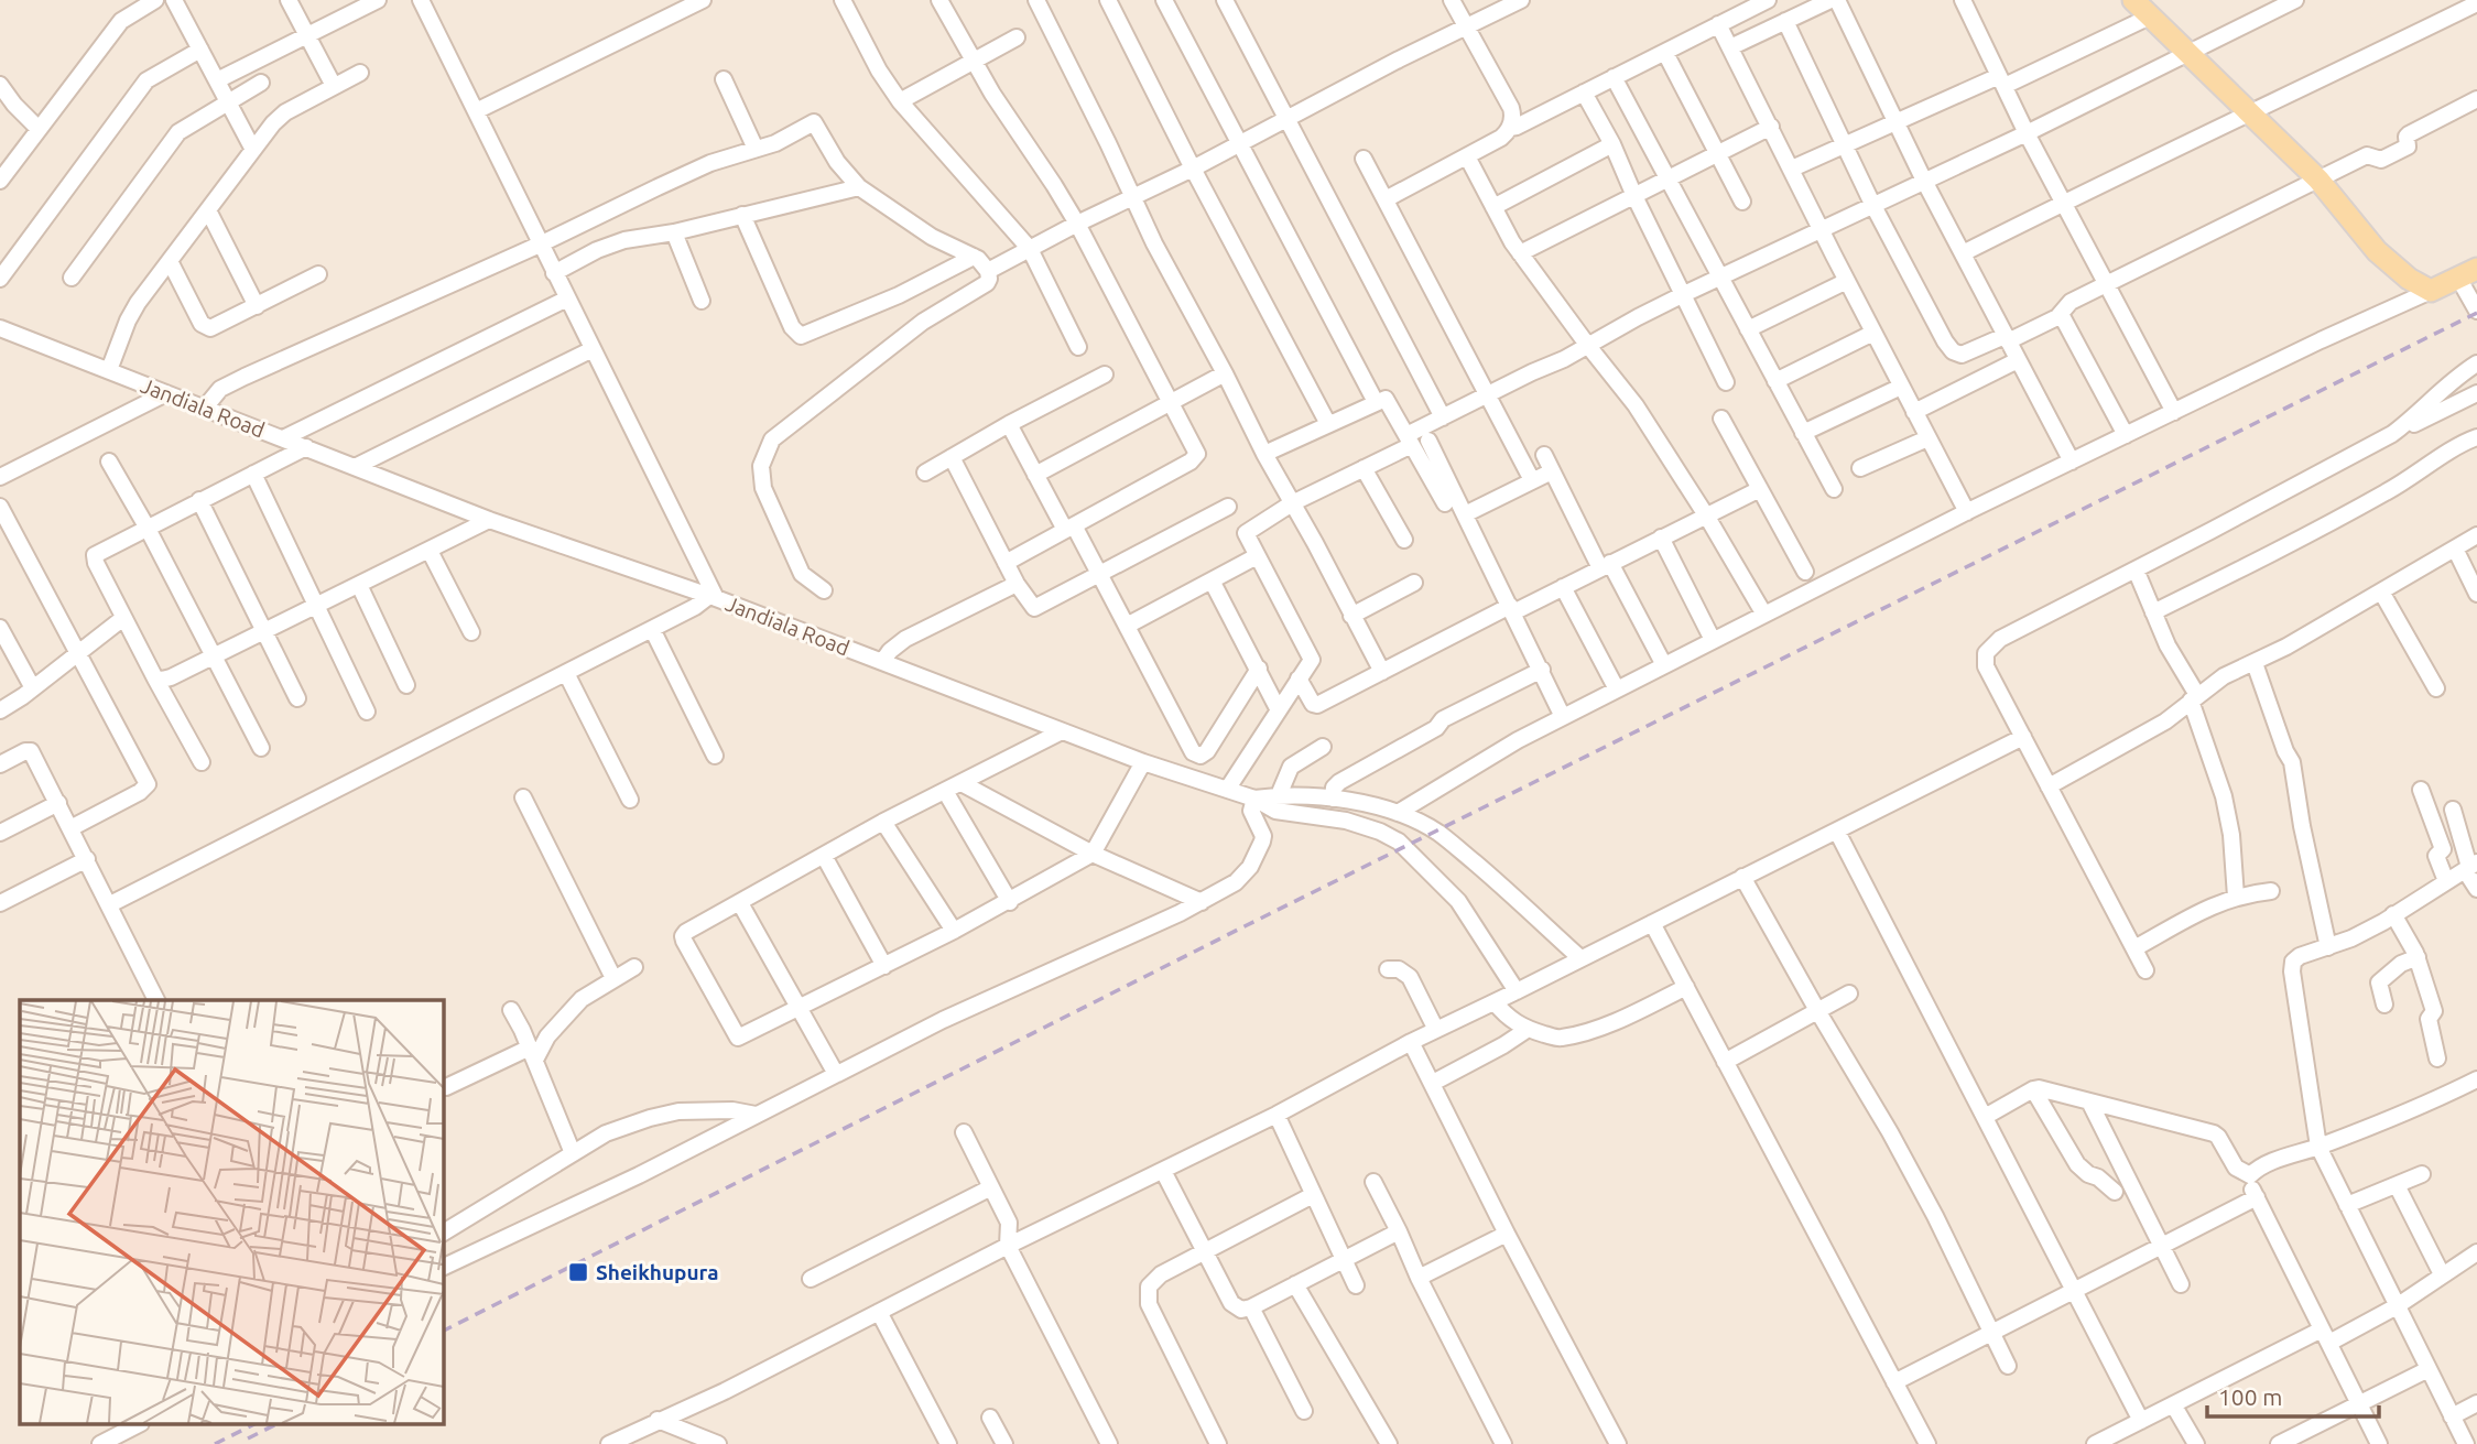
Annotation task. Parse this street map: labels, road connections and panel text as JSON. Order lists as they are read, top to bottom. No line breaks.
{"streets":{"street":["Jandiala Road"]},"places":{"transit":["Sheikhupura"]},"scale_bar":"100 m"}
